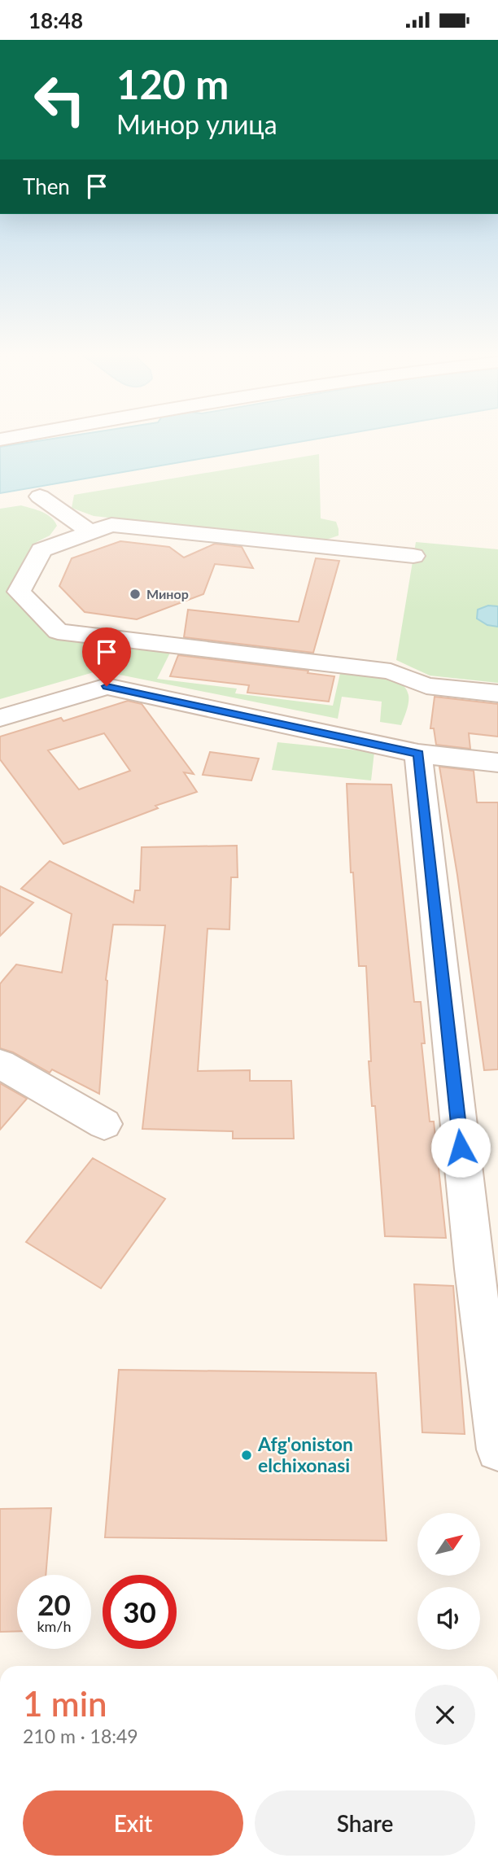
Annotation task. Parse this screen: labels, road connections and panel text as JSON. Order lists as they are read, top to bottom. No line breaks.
{"places":["Минор","Afg'oniston elchixonasi"],"north":"top right","page":{"status":"18:48","turn":["120 m","Минор улица"],"then":"Then","speed":"20 km/h","limit":"30","heading":["1 min","210 m · 18:49"],"buttons":["Exit","Share"]}}
